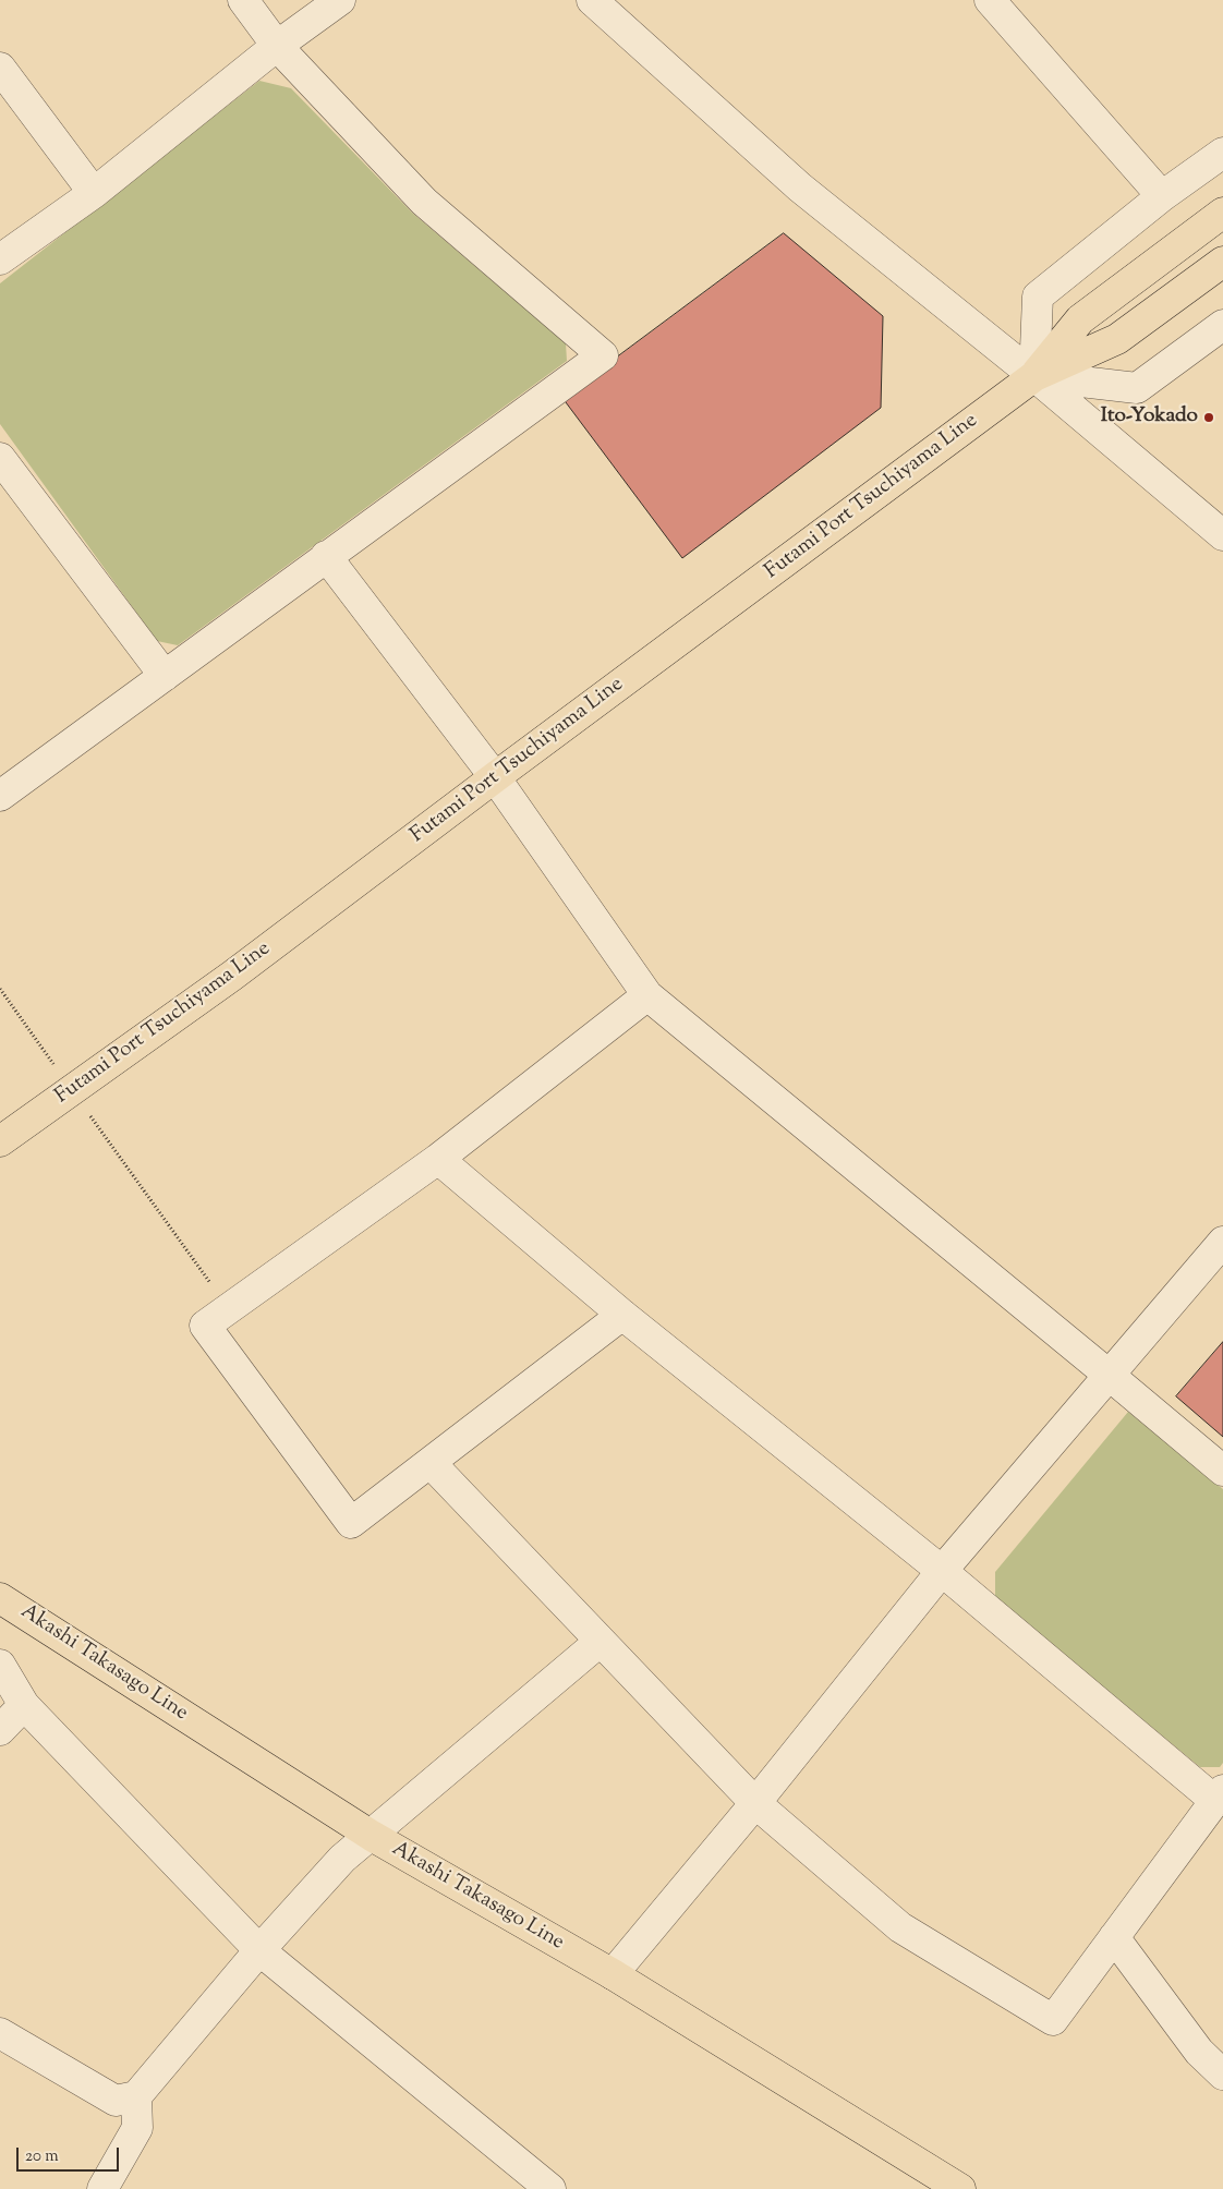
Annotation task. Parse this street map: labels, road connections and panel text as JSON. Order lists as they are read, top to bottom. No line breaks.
{"streets":{"main road":["Futami Port Tsuchiyama Line","Akashi Takasago Line"]},"places":["Ito-Yokado"],"scale_bar":"20 m"}
